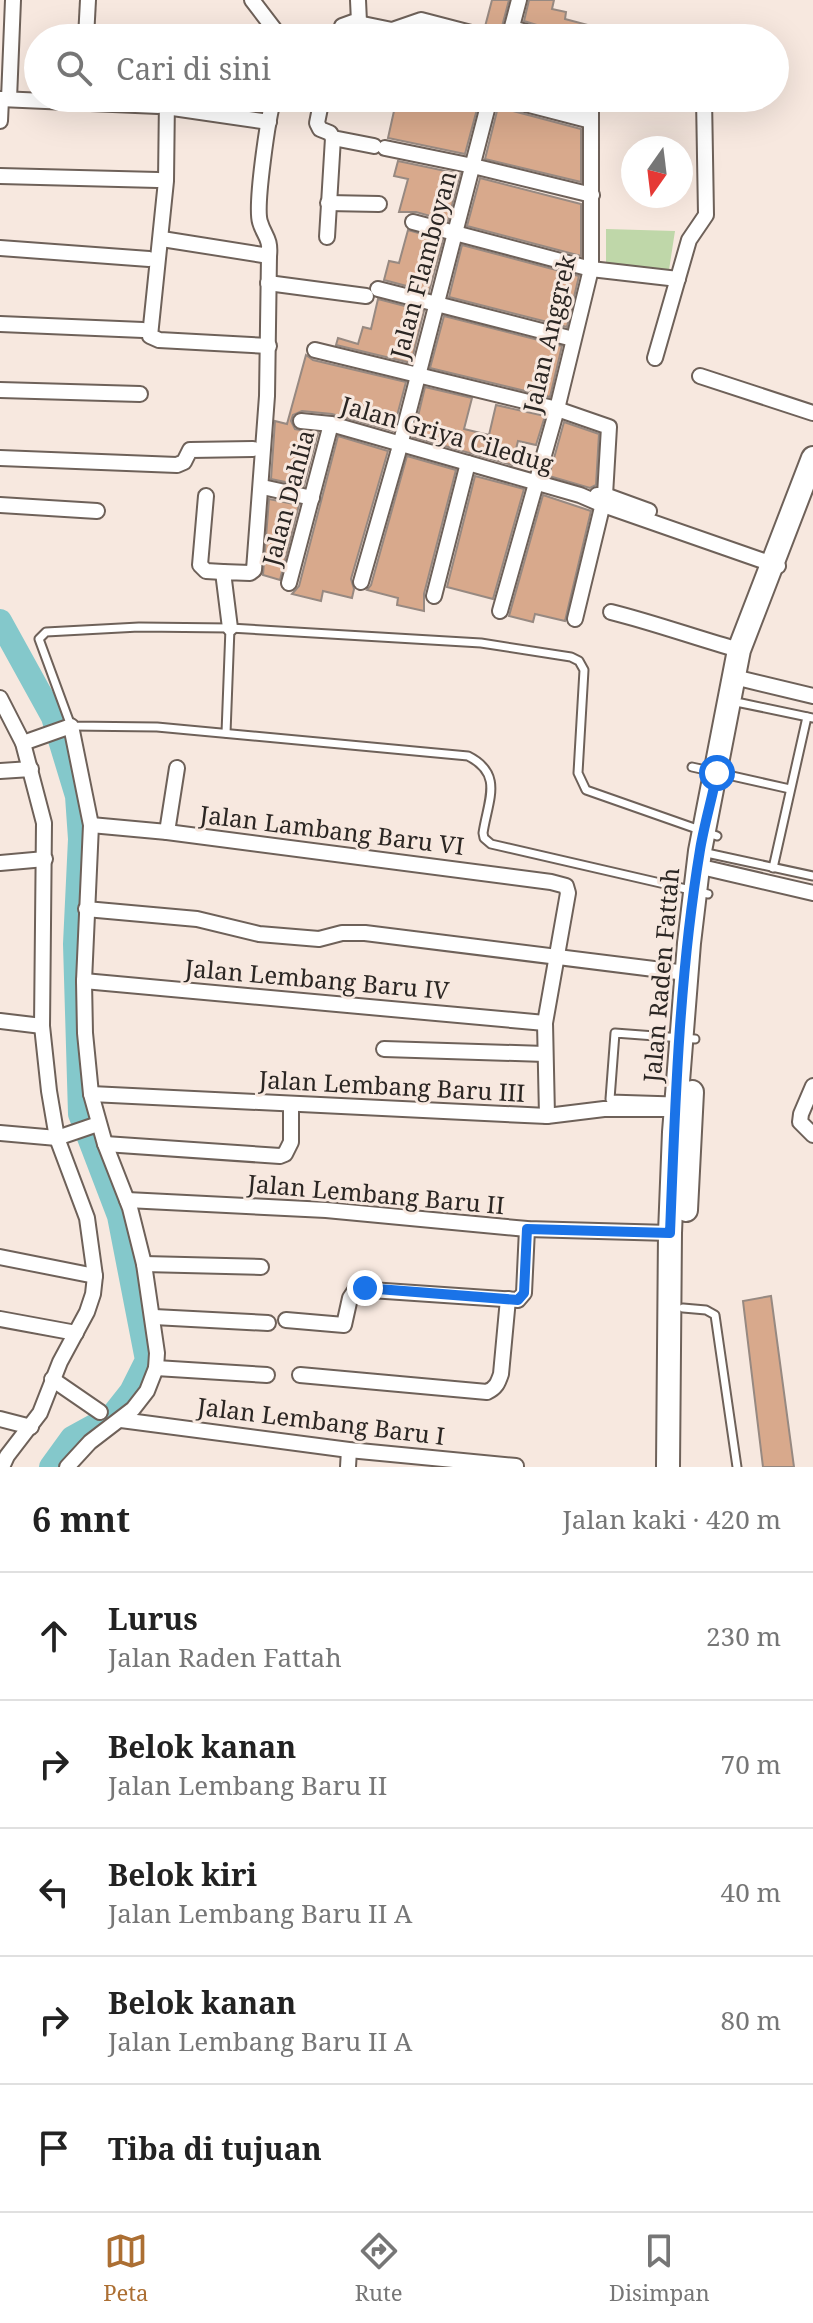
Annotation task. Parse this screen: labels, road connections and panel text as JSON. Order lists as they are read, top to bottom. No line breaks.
{"streets":{"main road":["Jalan Raden Fattah"],"street":["Jalan Flamboyan","Jalan Anggrek","Jalan Griya Ciledug","Jalan Dahlia","Jalan Lambang Baru VI","Jalan Lembang Baru IV","Jalan Lembang Baru III","Jalan Lembang Baru II","Jalan Lembang Baru I"]},"crossings":[["Jalan Flamboyan","Jalan Griya Ciledug"],["Jalan Anggrek","Jalan Griya Ciledug"],["Jalan Griya Ciledug","Jalan Dahlia"],["Jalan Griya Ciledug","Jalan Raden Fattah"],["Jalan Raden Fattah","Jalan Lembang Baru III"],["Jalan Raden Fattah","Jalan Lembang Baru II"]],"north":"bottom","page":{"search":"Cari di sini","heading":["6 mnt","Jalan kaki · 420 m"],"list":[["Lurus","Jalan Raden Fattah","230 m"],["Belok kanan","Jalan Lembang Baru II","70 m"],["Belok kiri","Jalan Lembang Baru II A","40 m"],["Belok kanan","Jalan Lembang Baru II A","80 m"],"Tiba di tujuan"],"nav":["Peta","Rute","Disimpan"]}}
